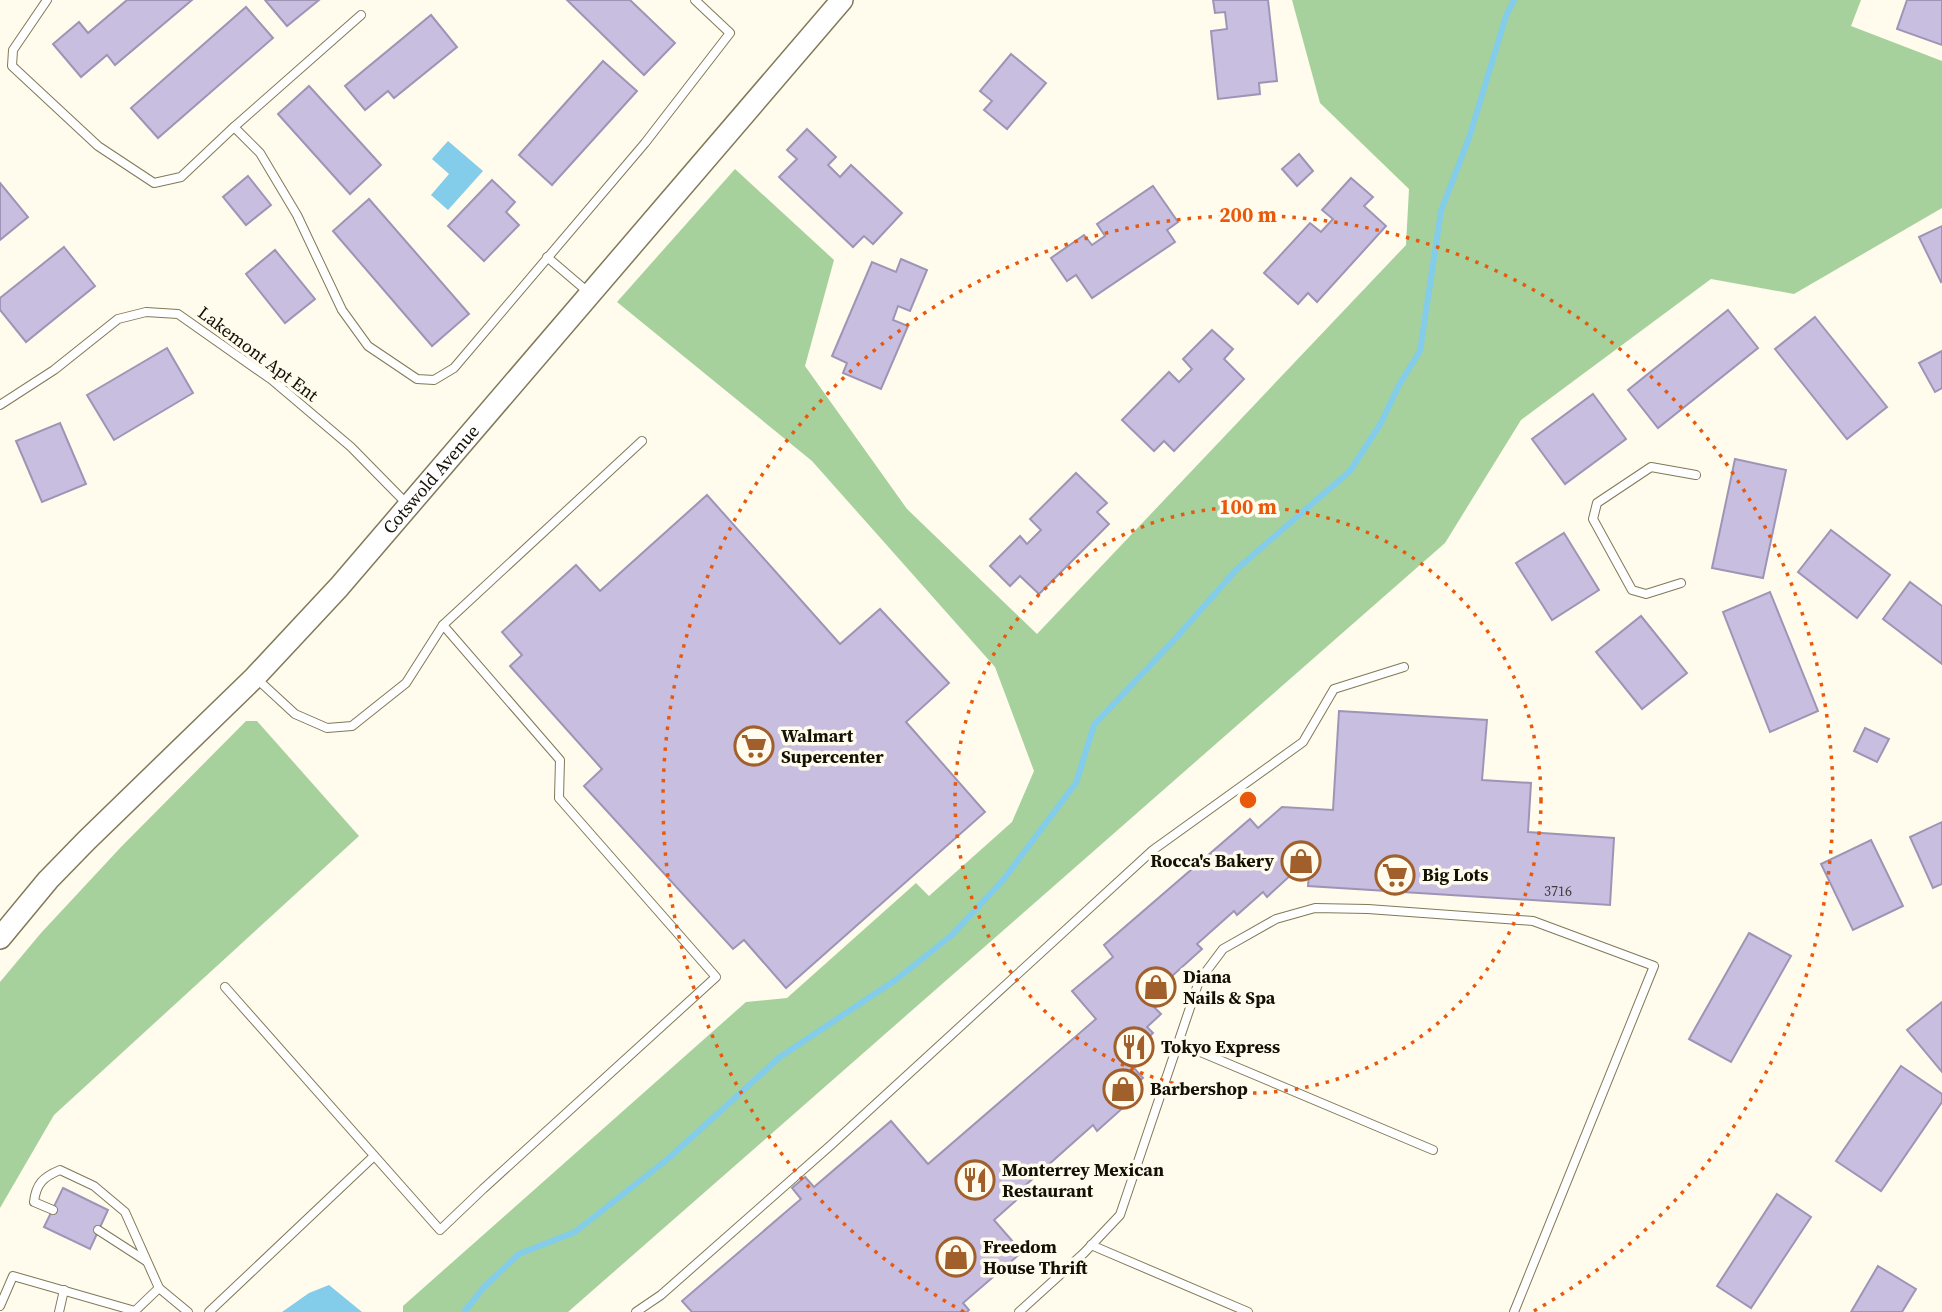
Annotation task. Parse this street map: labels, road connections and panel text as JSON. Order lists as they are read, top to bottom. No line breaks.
{"streets":{"street":["Cotswold Avenue"],"lane":["Lakemont Apt Ent"]},"crossings":[["Lakemont Apt Ent","Cotswold Avenue"]],"places":{"supermarket":["Walmart Supercenter","Big Lots"],"shop":["Rocca's Bakery","Diana Nails & Spa","Barbershop","Freedom House Thrift"],"restaurant":["Tokyo Express","Monterrey Mexican Restaurant"]},"house_numbers":["3716"],"rings":["200 m","100 m"]}
